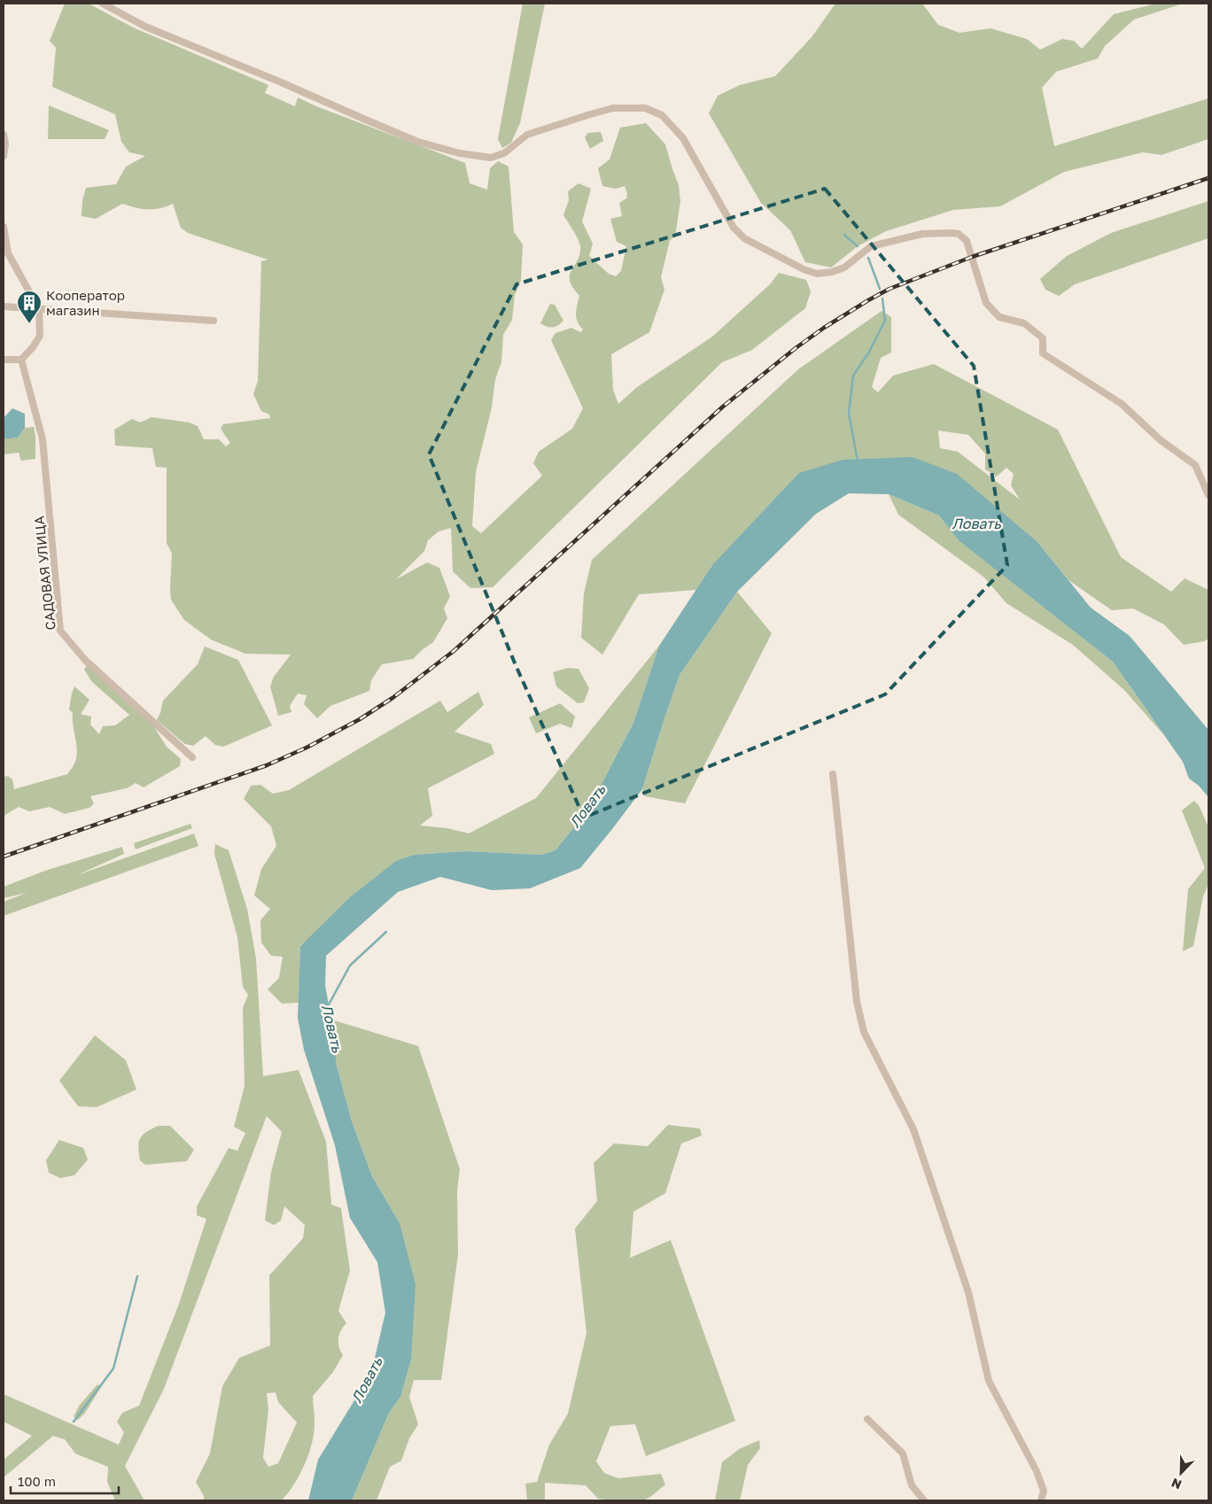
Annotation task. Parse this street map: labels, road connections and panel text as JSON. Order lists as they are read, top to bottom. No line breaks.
{"streets":{"street":["САДОВАЯ УЛИЦА"]},"water":["Ловать"],"places":{"building":["Кооператор магазин"]},"scale_bar":"100 m","north":"bottom left"}
